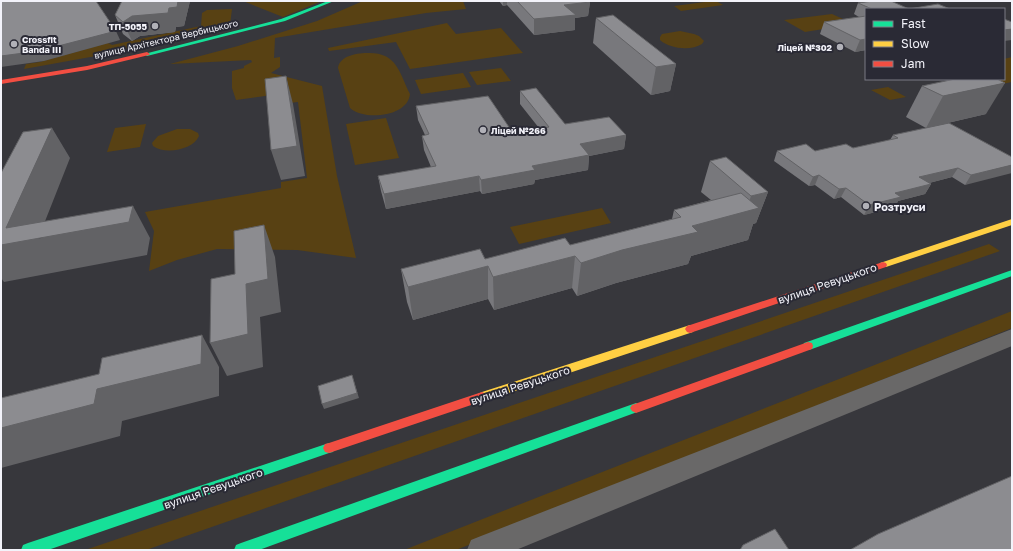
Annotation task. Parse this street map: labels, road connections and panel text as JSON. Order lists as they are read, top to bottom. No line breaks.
{"streets":{"street":["вулиця Архітектора Вербицького","вулиця Ревуцького"]},"places":["ТП-5055","Crossfit Banda III","Ліцей №302","Ліцей №266","Розтруси"],"legend":["Fast","Slow","Jam"]}
